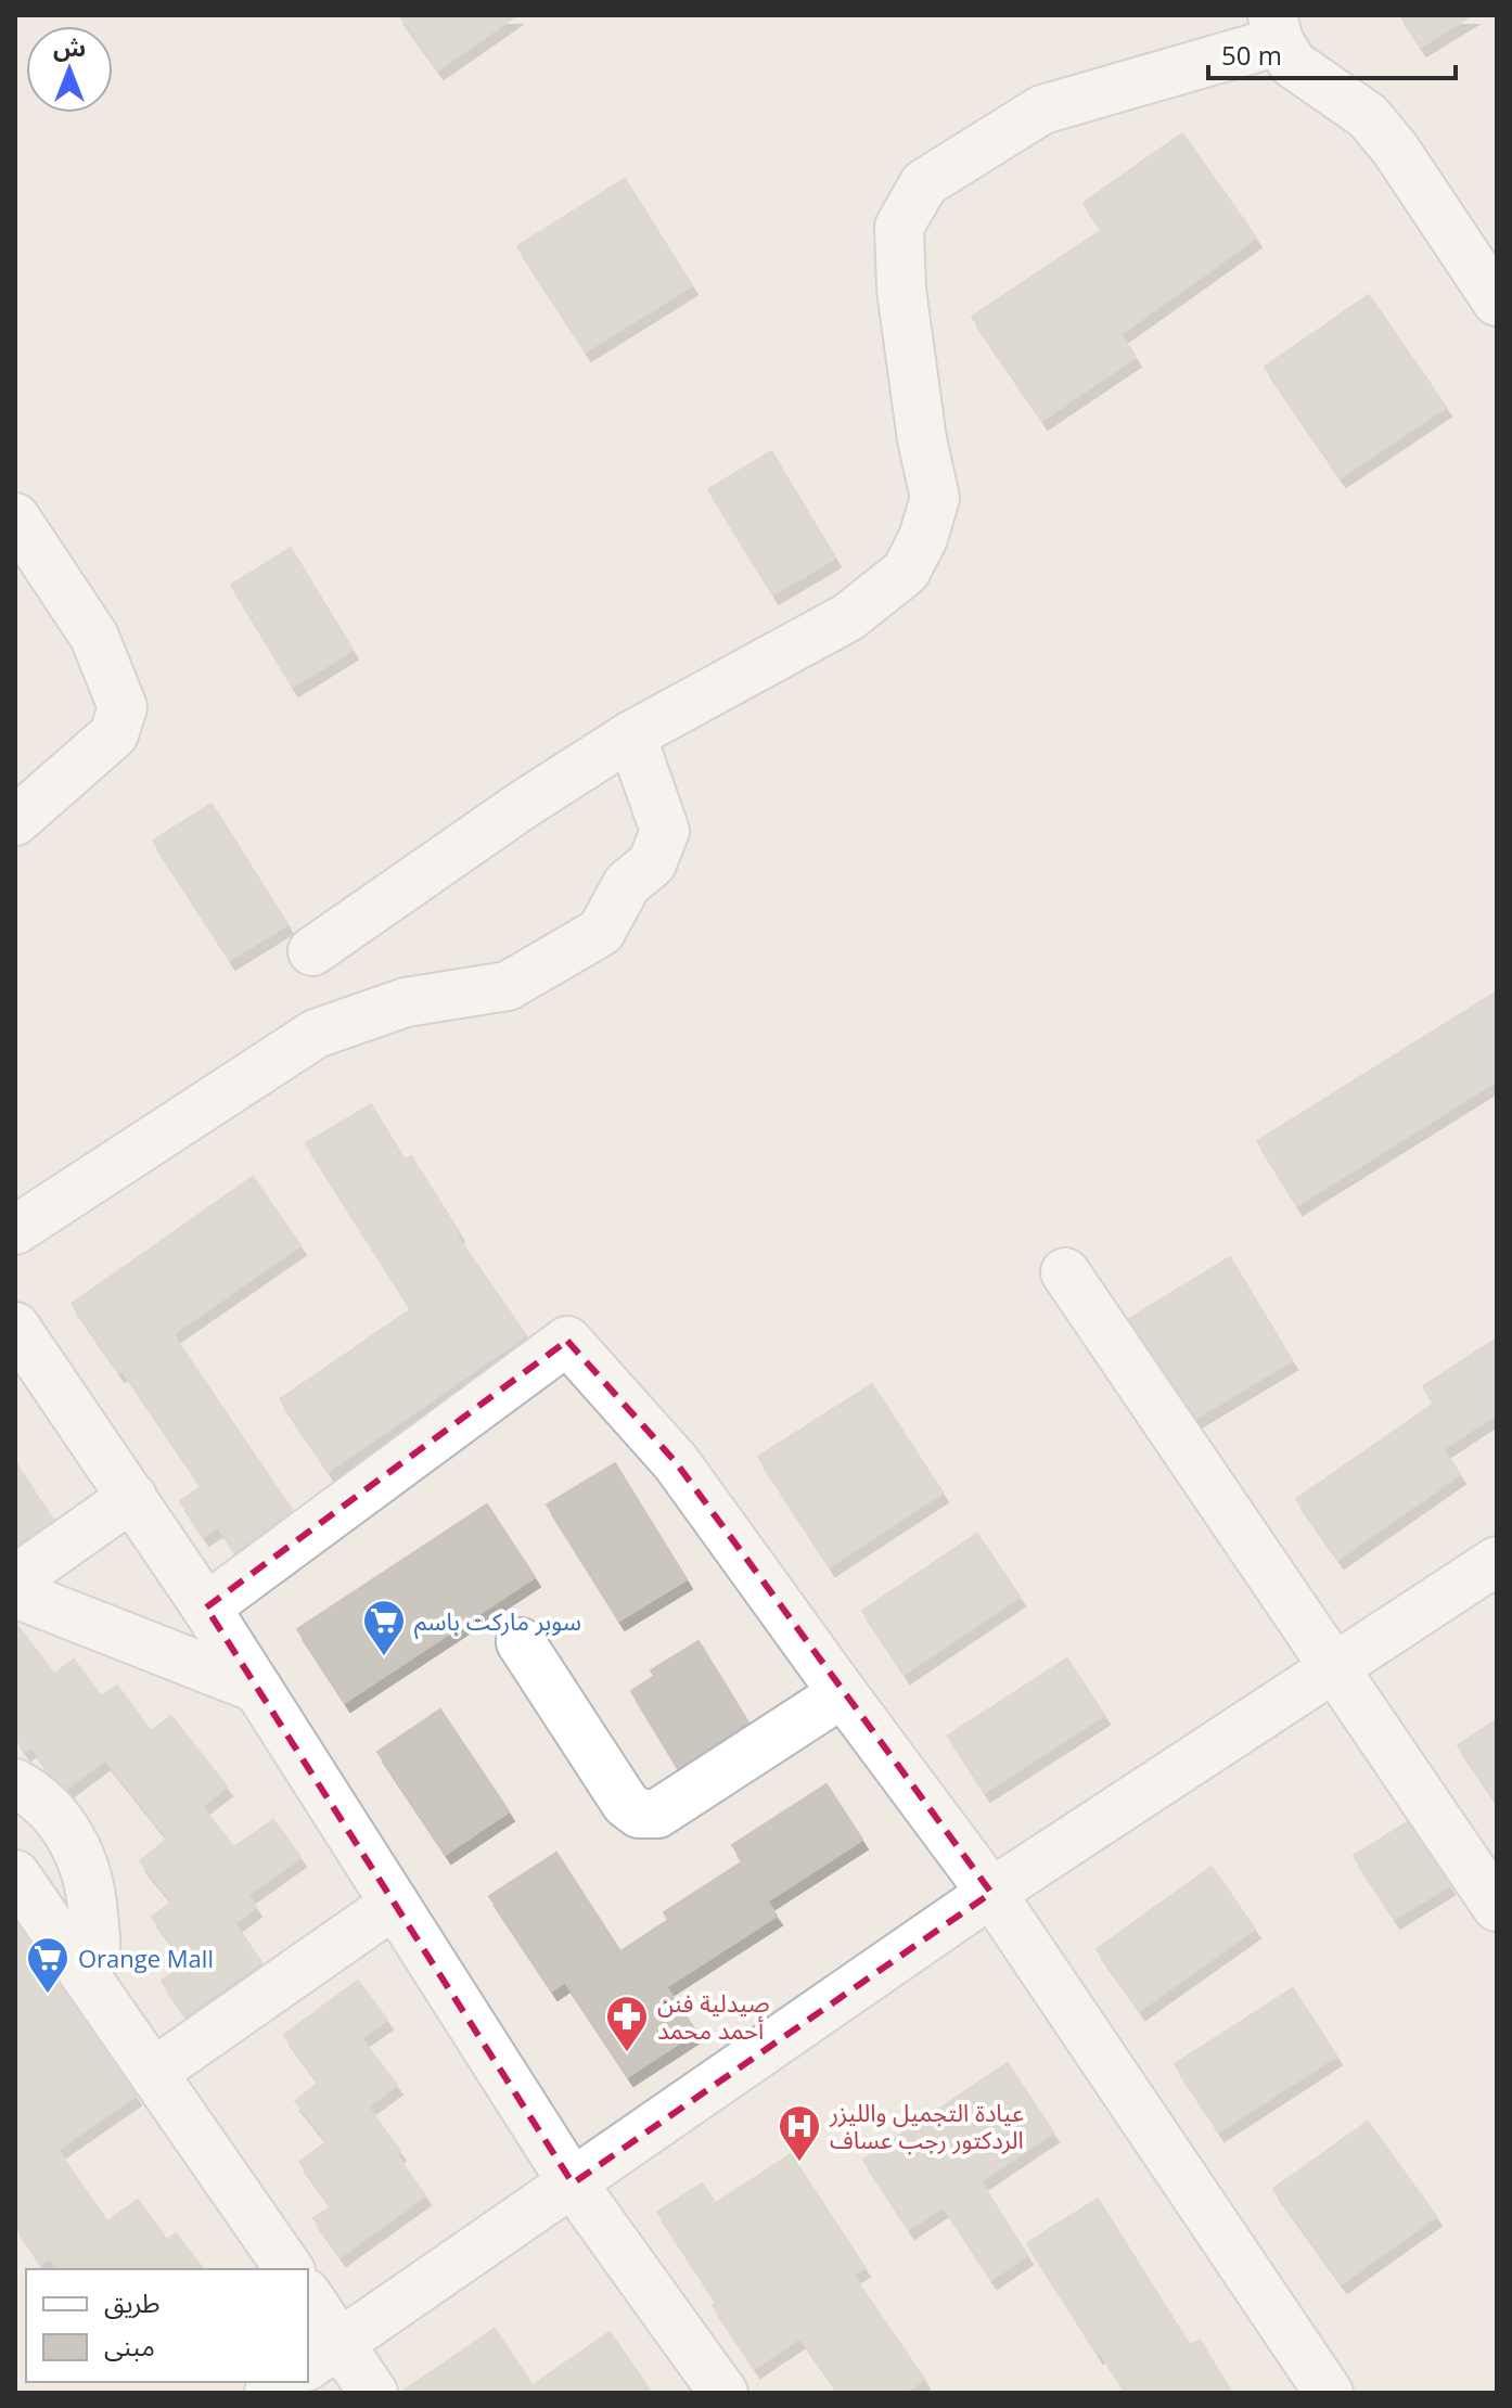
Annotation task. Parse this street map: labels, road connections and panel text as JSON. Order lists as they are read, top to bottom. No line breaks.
{"places":{"supermarket":["سوبر ماركت باسم","Orange Mall"],"pharmacy":["صيدلية فنن أحمد محمد"],"hospital":["عيادة التجميل والليزر الردكتور رجب عساف"]},"legend":["طريق","مبنى"],"scale_bar":"50 m","north":"top"}
